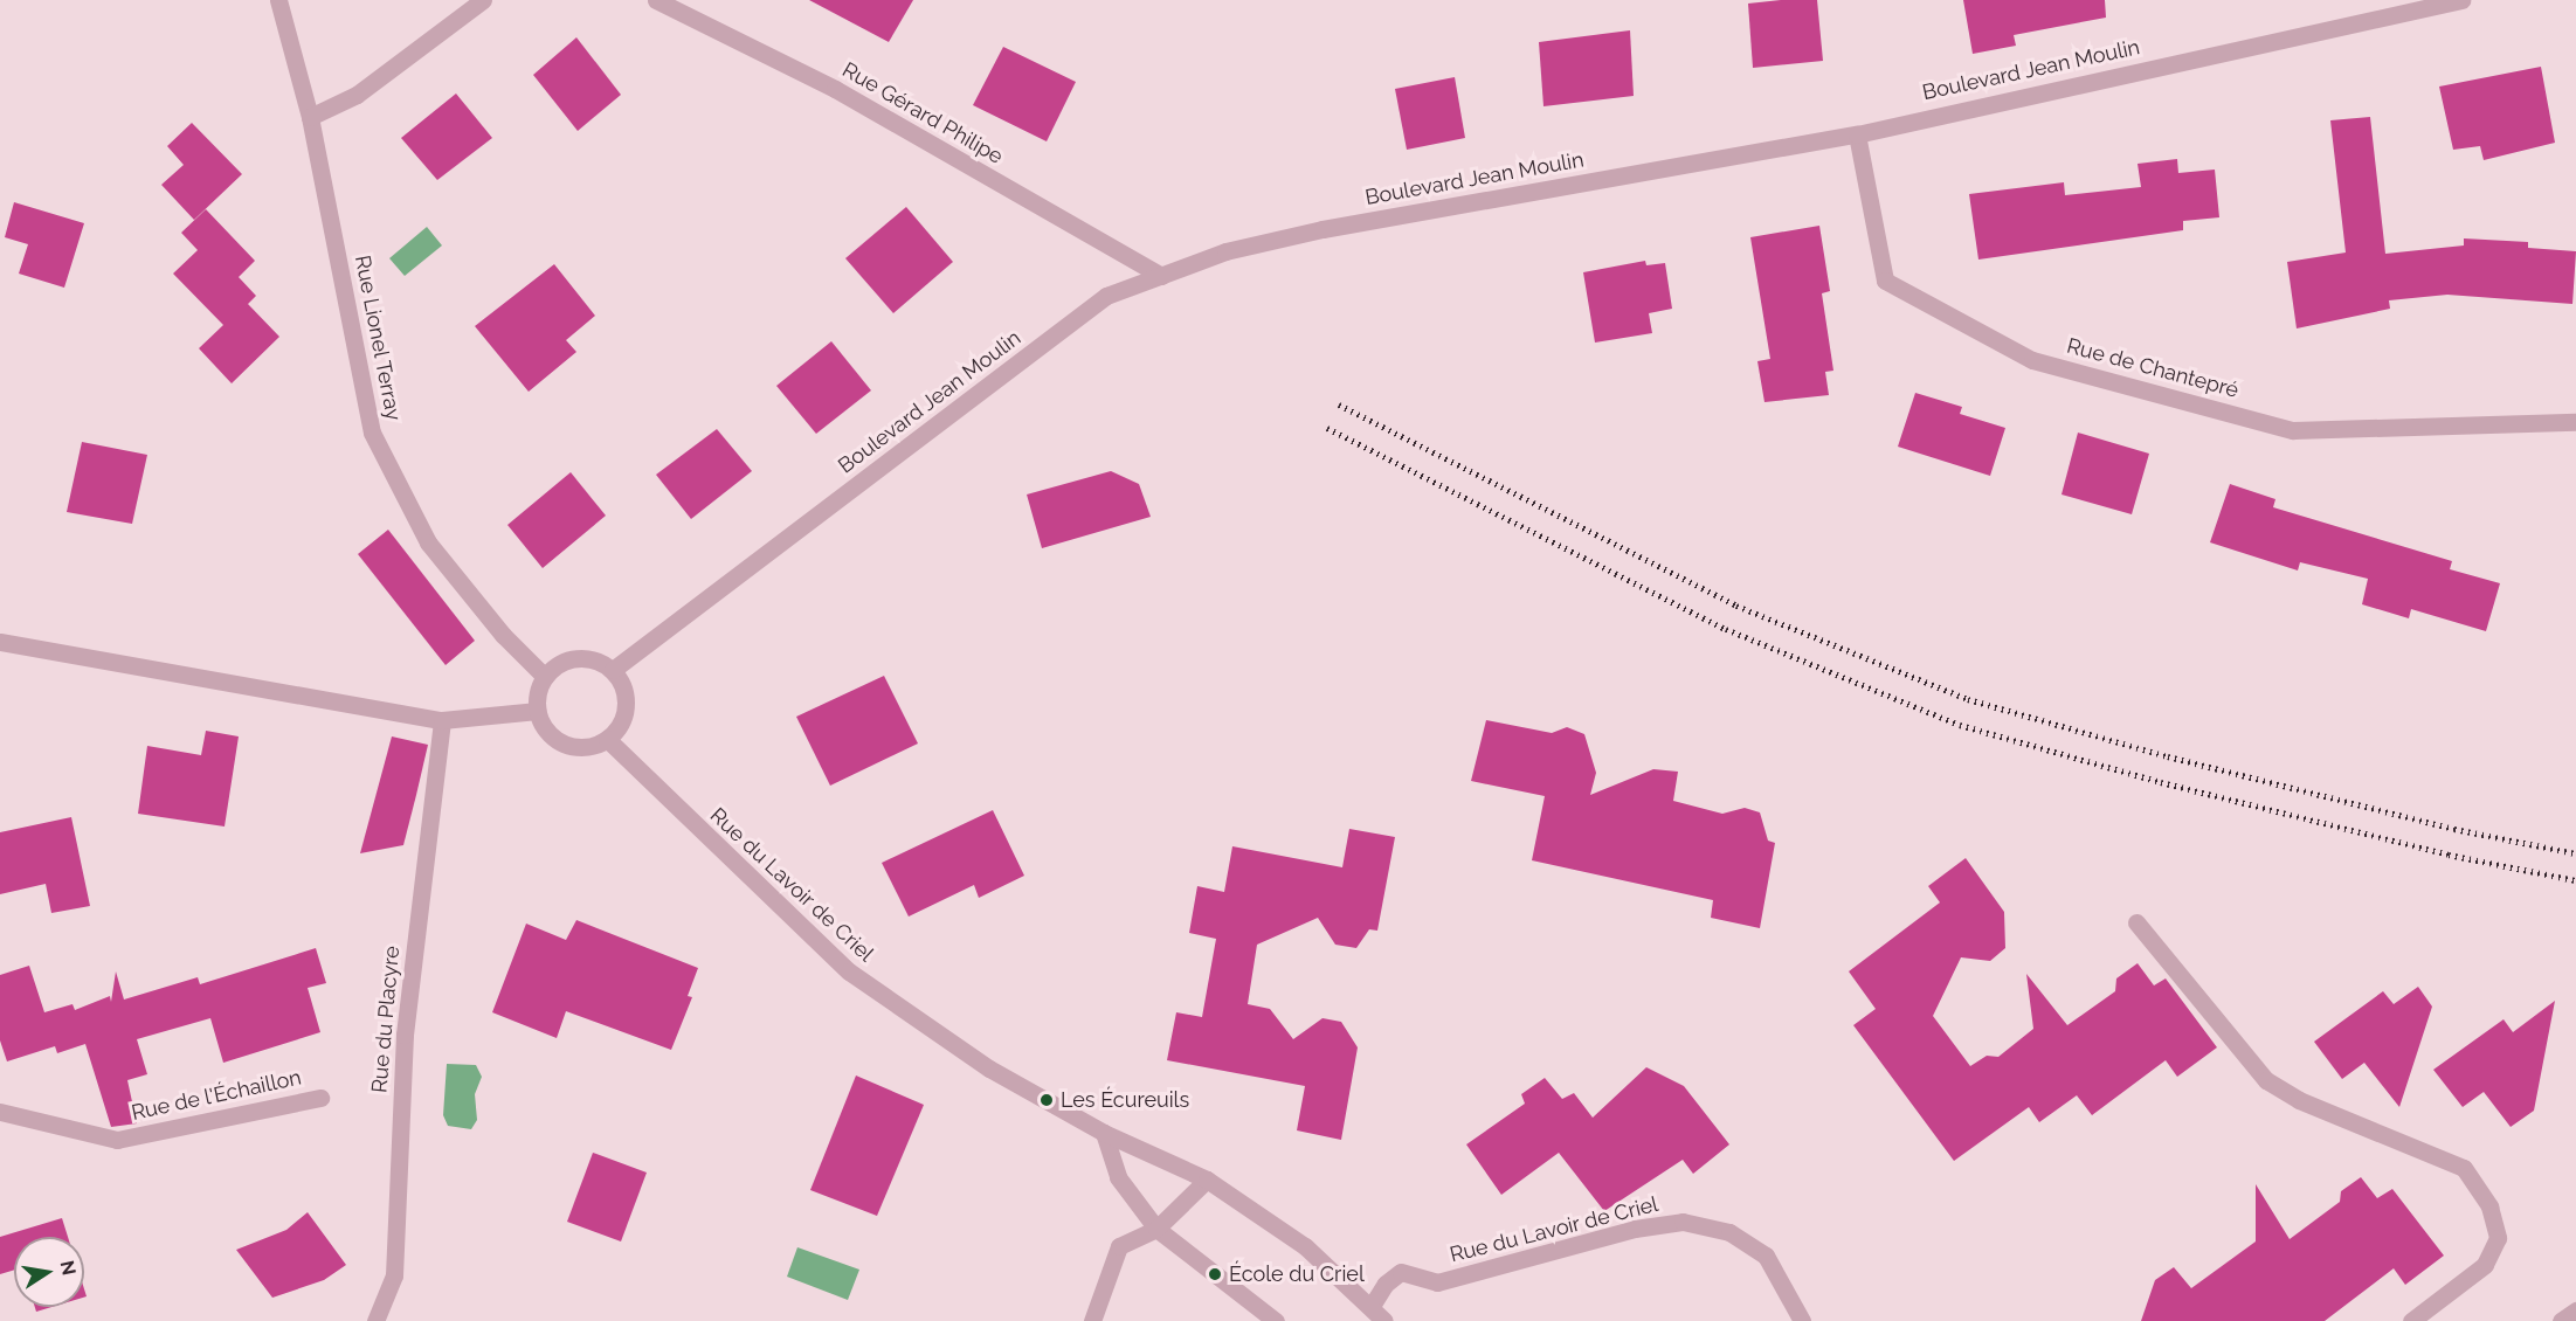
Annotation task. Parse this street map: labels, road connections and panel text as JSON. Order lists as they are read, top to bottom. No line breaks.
{"streets":{"street":["Boulevard Jean Moulin","Rue Gérard Philipe","Rue Lionel Terray","Rue de Chantepré","Rue du Lavoir de Criel","Rue du Placyre","Rue de l'Échaillon"]},"crossings":[["Boulevard Jean Moulin","Rue Gérard Philipe"],["Boulevard Jean Moulin","Rue Lionel Terray"],["Boulevard Jean Moulin","Rue de Chantepré"],["Boulevard Jean Moulin","Rue du Lavoir de Criel"],["Rue Lionel Terray","Rue du Lavoir de Criel"]],"places":["Les Écureuils","École du Criel"],"north":"right"}
